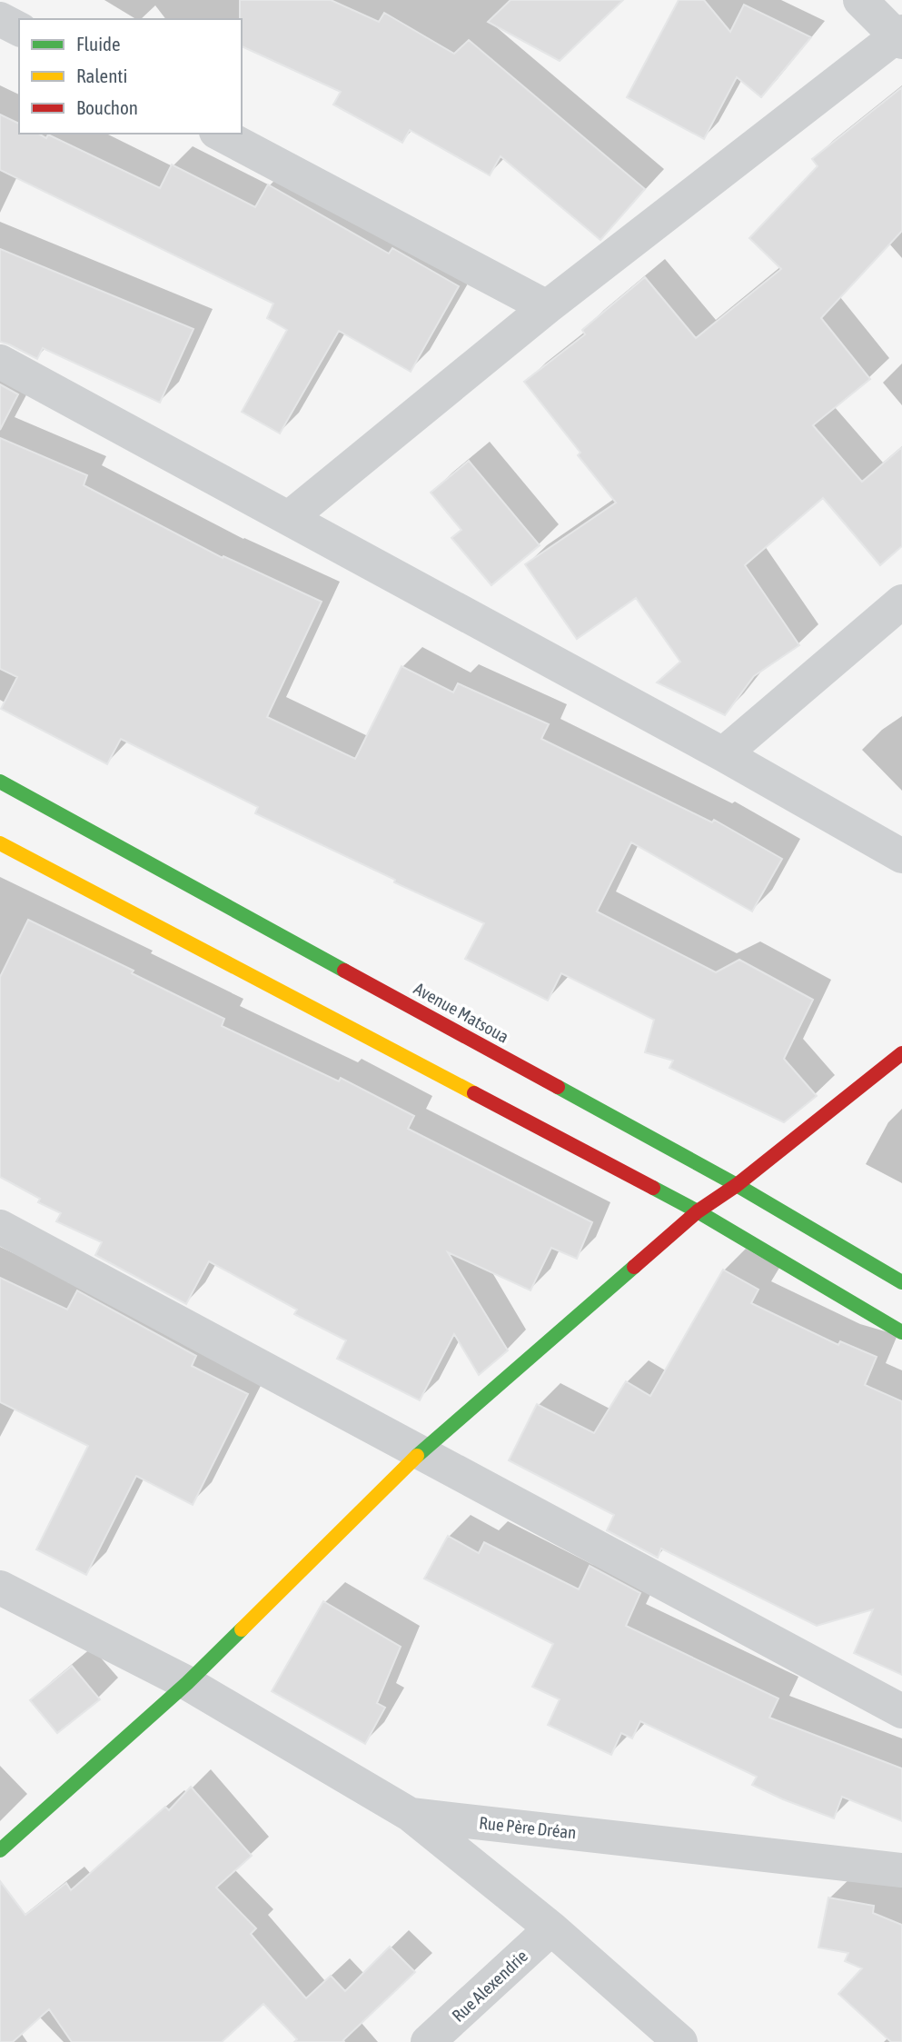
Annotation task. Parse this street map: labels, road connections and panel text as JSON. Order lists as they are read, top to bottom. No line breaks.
{"streets":{"street":["Avenue Matsoua","Rue Père Dréan","Rue Alexendrie"]},"legend":["Fluide","Ralenti","Bouchon"]}
